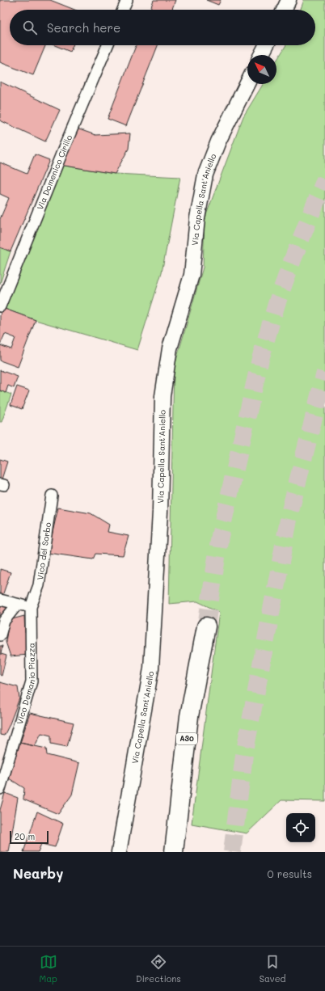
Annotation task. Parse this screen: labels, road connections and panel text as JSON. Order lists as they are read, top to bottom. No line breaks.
{"streets":{"highway":["A30"],"main road":["Via Capella Sant'Aniello"],"street":["Via Domenico Cirillo","Vico del Sorbo","Vico Demanio Piazza"]},"crossings":[["Vico del Sorbo","Vico Demanio Piazza"]],"scale_bar":"20 m","north":"top left","page":{"search":"Search here","scale":"20 m","heading":["Nearby","0 results"],"nav":["Map","Directions","Saved"]}}
